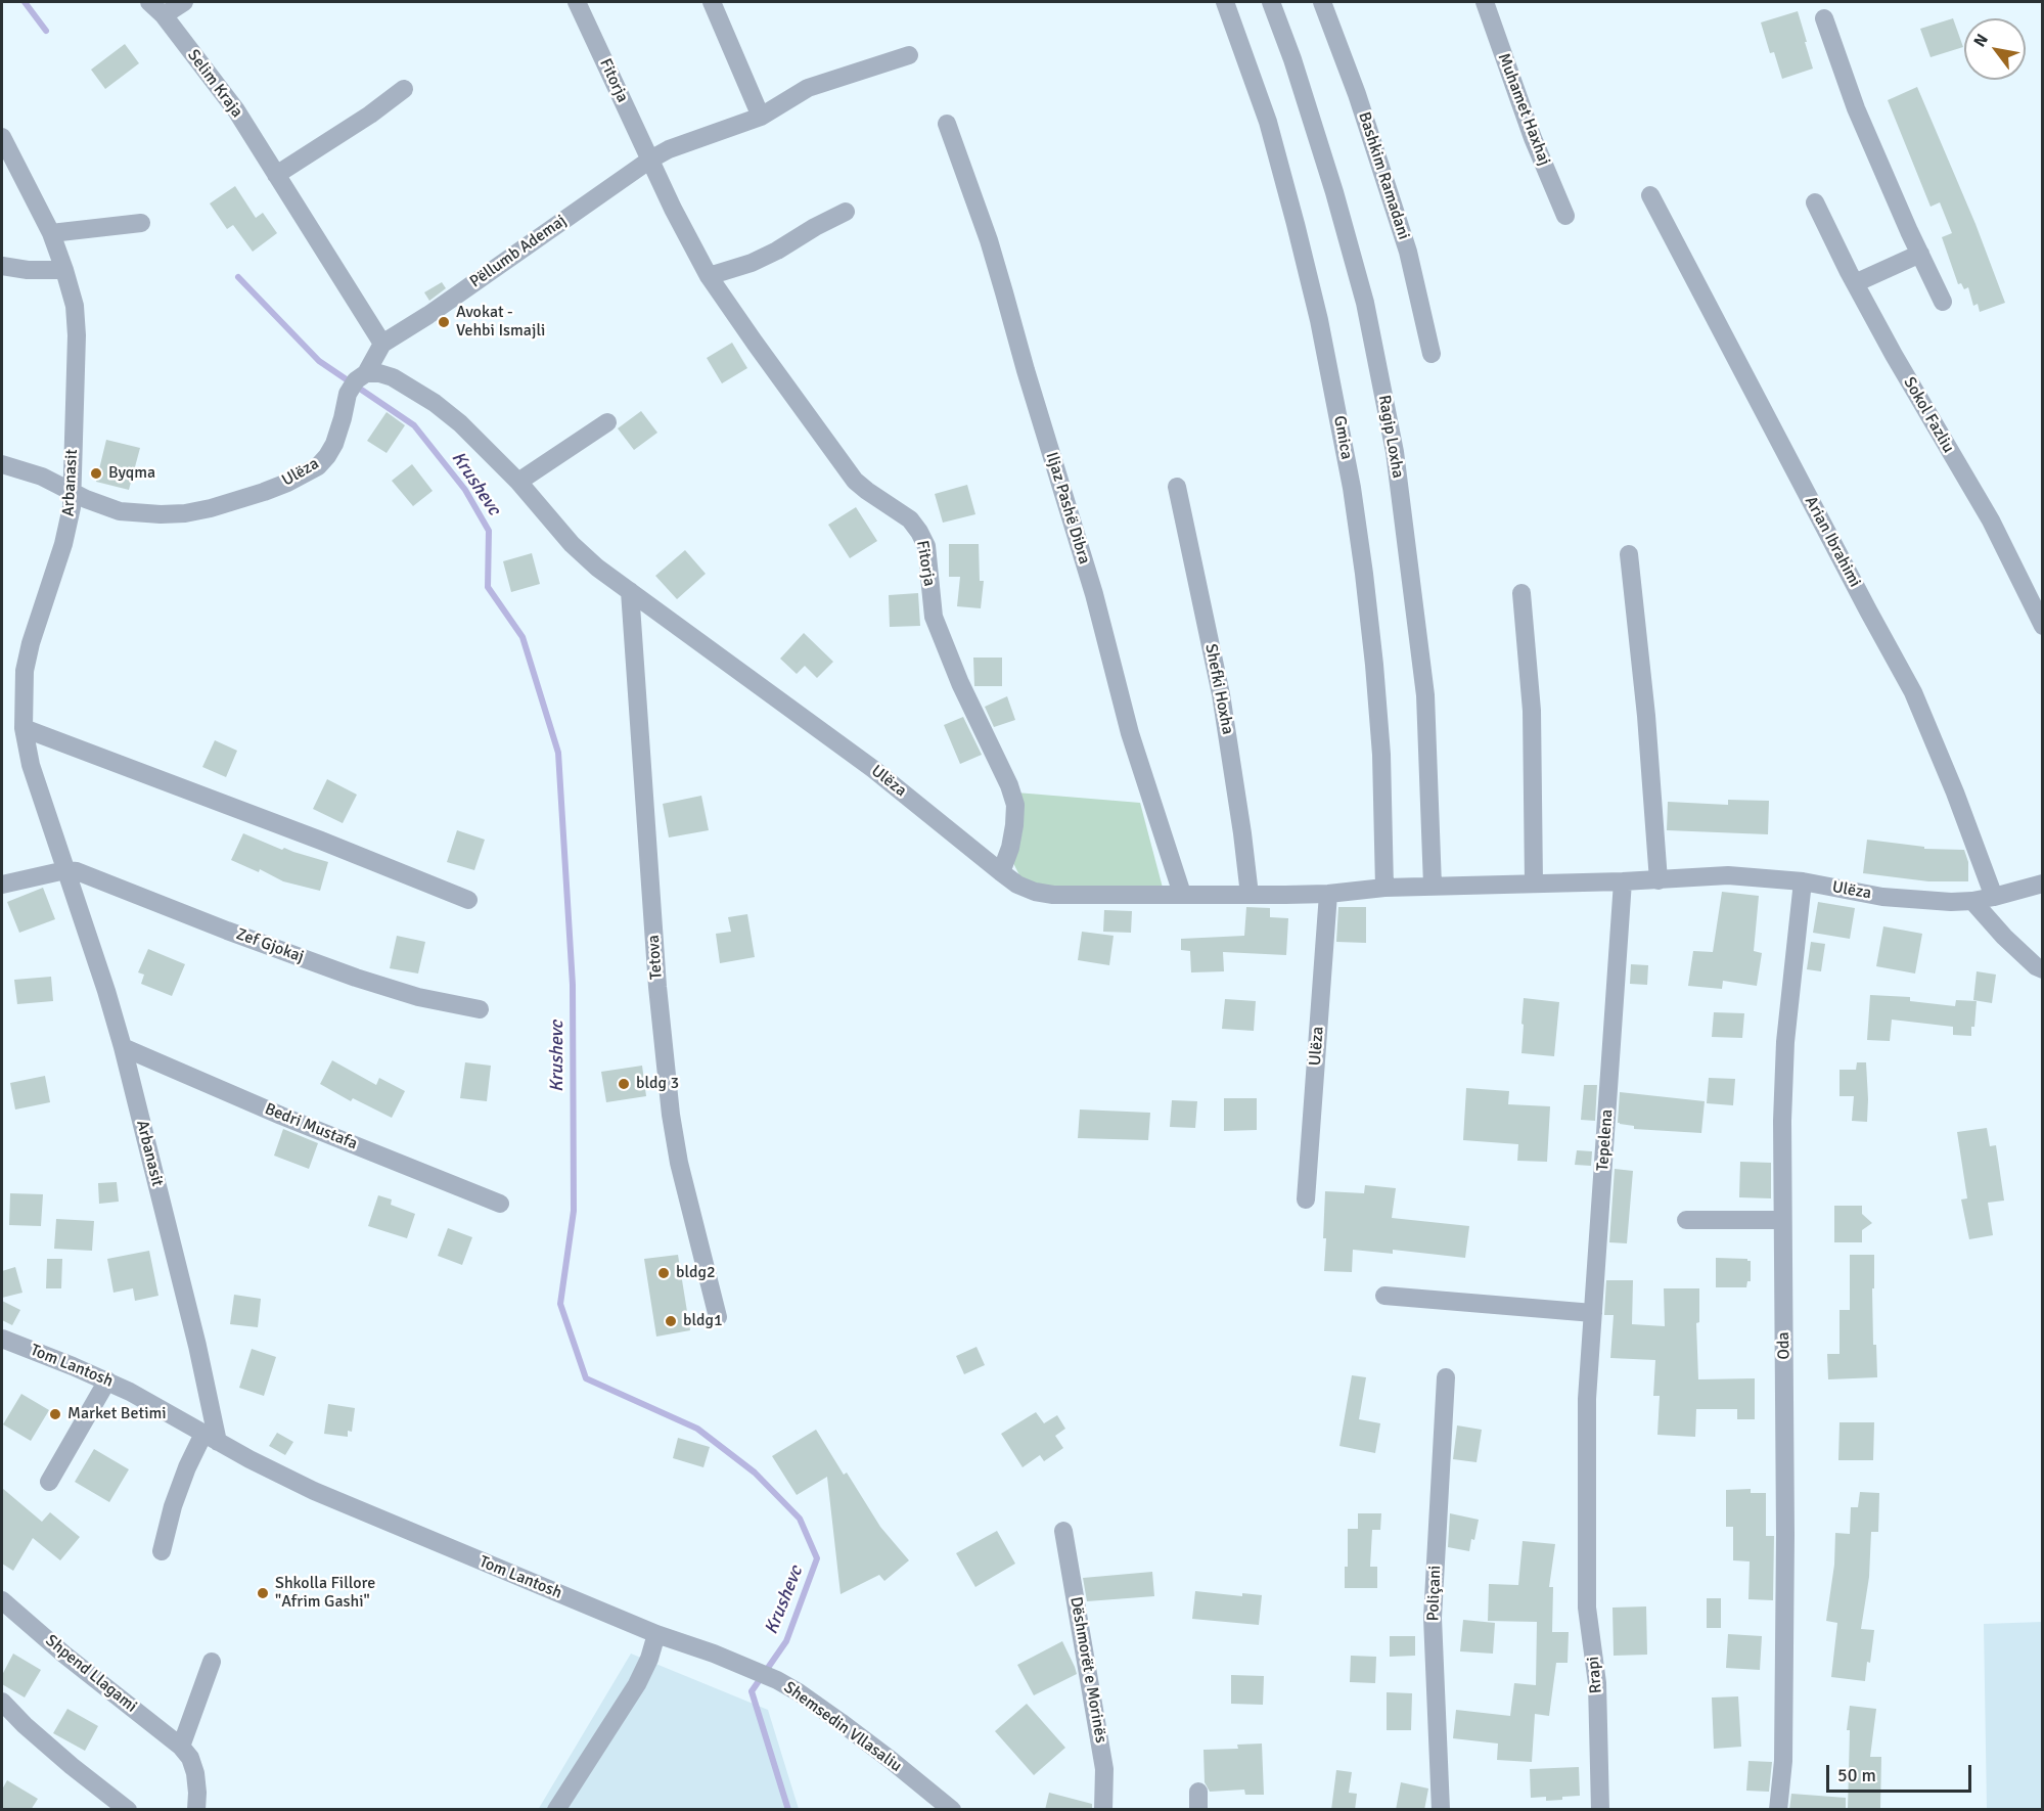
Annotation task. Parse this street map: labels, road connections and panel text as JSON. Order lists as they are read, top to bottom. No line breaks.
{"streets":{"street":["Fitorja","Selim Kraja","Muhamet Haxhaj","Bashkim Ramadani","Pëllumb Ademaj","Sokol Fazliu","Ragip Loxha","Gmica","Ulëza","Arbanasit","Iljaz Pashë Dibra","Arian Ibrahimi","Shefki Hoxha","Zef Gjokaj","Tetova","Bedri Mustafa","Tepelena","Oda","Tom Lantosh","Poliçani","Dëshmorët e Morinës","Shpend Llagami","Rrapi","Shemsedin Vllasaliu"]},"crossings":[["Fitorja","Pëllumb Ademaj"],["Fitorja","Ulëza"],["Selim Kraja","Pëllumb Ademaj"],["Pëllumb Ademaj","Ulëza"],["Ragip Loxha","Ulëza"],["Gmica","Ulëza"],["Ulëza","Arbanasit"],["Ulëza","Iljaz Pashë Dibra"],["Ulëza","Arian Ibrahimi"],["Ulëza","Shefki Hoxha"],["Ulëza","Tetova"],["Ulëza","Tepelena"],["Ulëza","Oda"],["Arbanasit","Zef Gjokaj"],["Arbanasit","Bedri Mustafa"],["Arbanasit","Tom Lantosh"],["Tepelena","Rrapi"],["Tom Lantosh","Shemsedin Vllasaliu"]],"water":["Krushevc"],"places":["Avokat - Vehbi Ismajli","Byqma","bldg 3","bldg2","bldg1","Market Betimi","Shkolla Fillore \"Afrim Gashi\""],"scale_bar":"50 m","north":"top left"}
